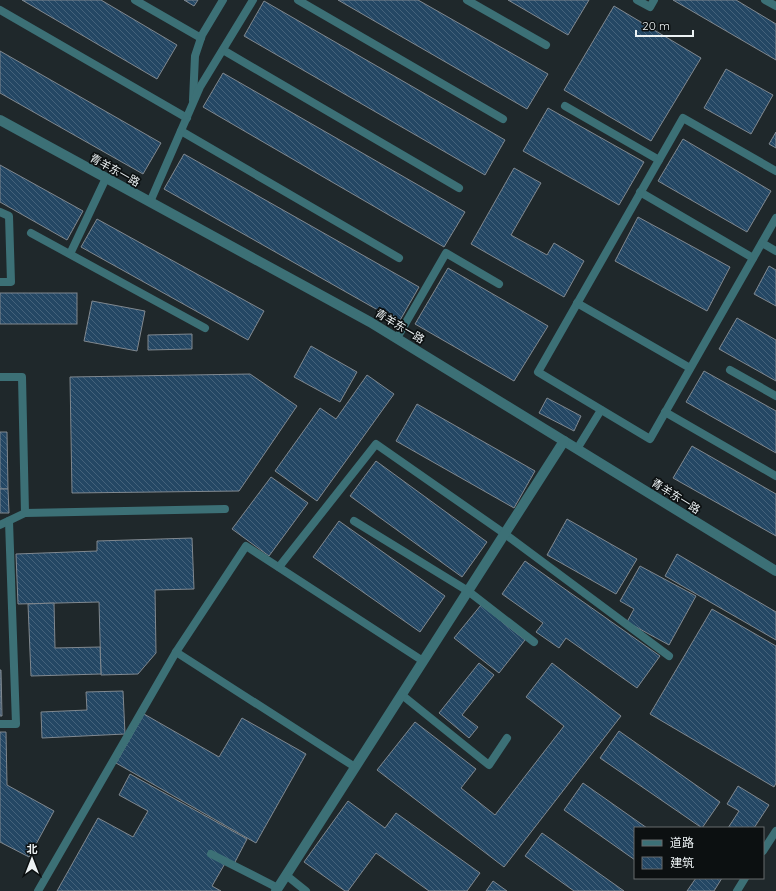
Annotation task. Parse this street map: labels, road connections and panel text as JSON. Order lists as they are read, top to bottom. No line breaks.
{"streets":{"street":["青羊东一路"]},"legend":["道路","建筑"],"scale_bar":"20 m","north":"top"}
